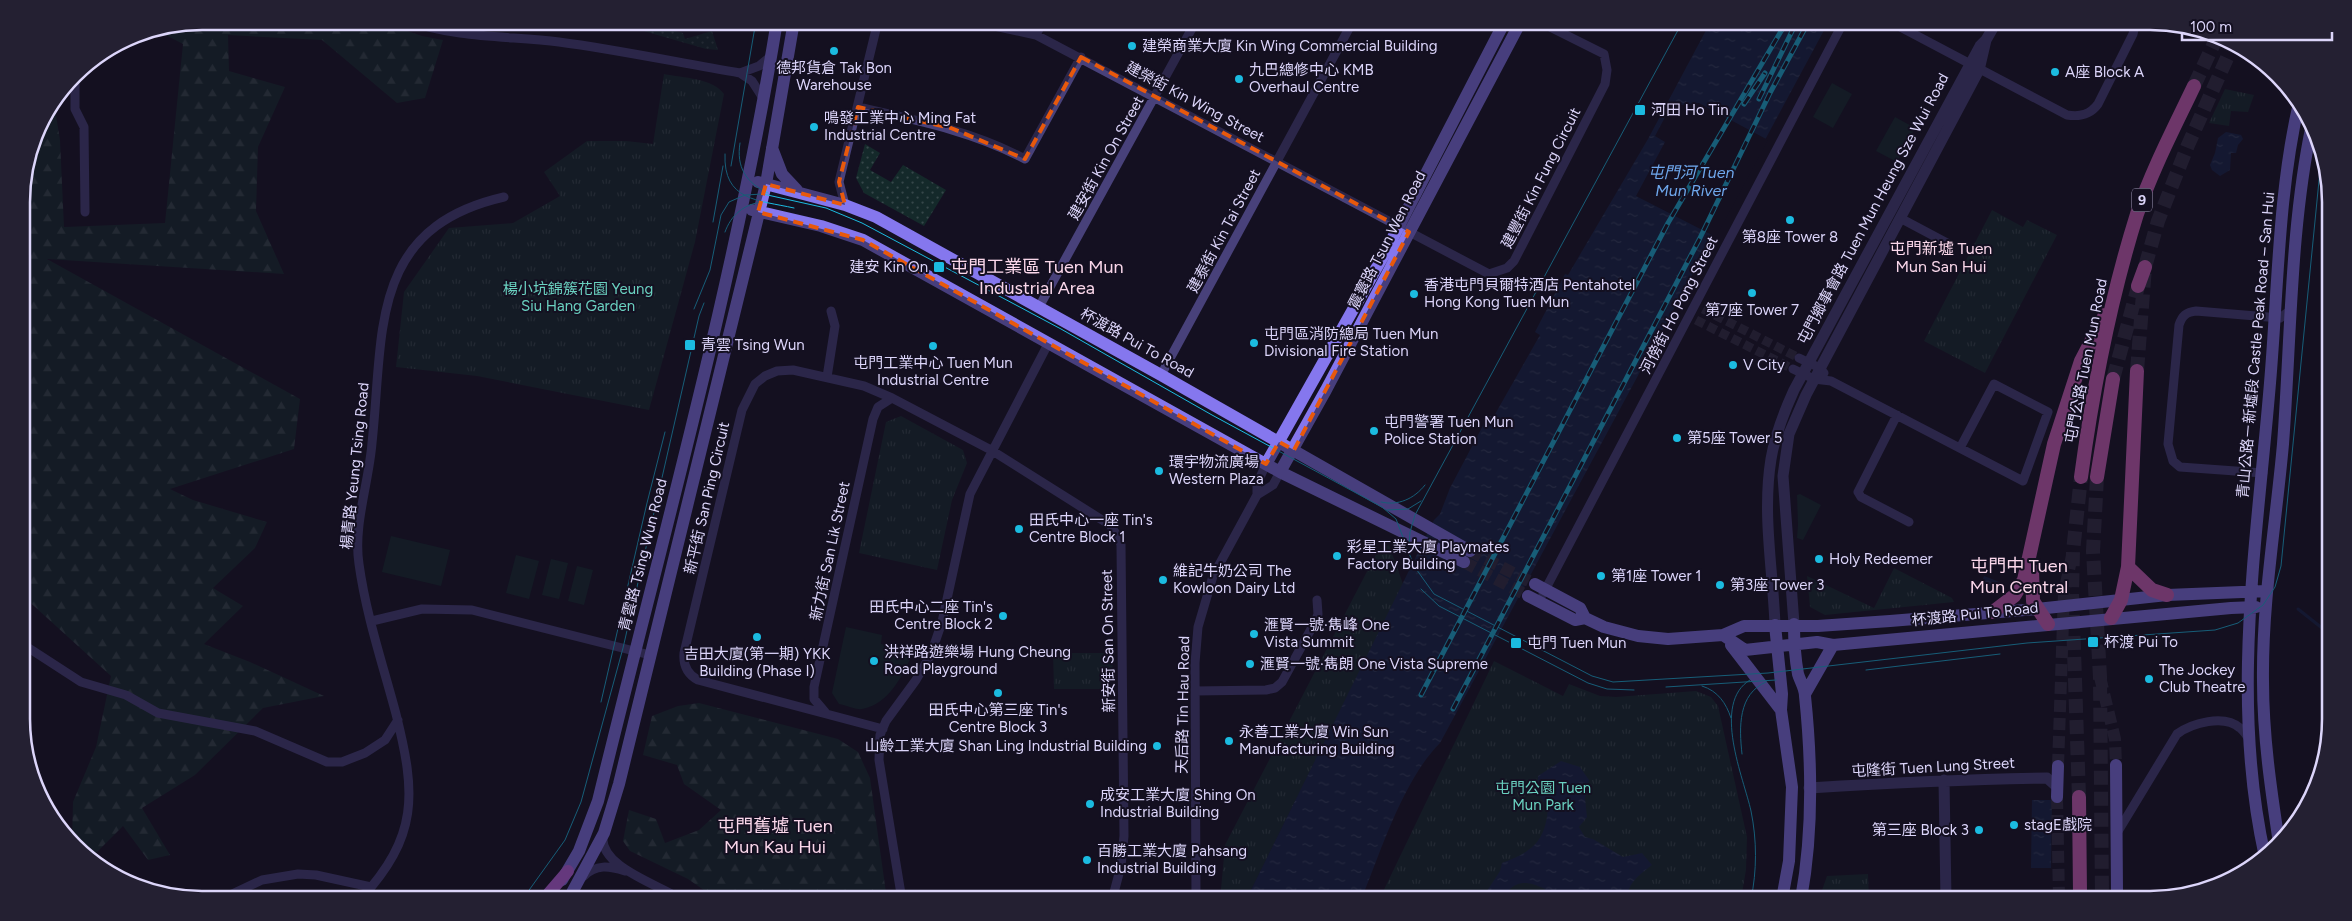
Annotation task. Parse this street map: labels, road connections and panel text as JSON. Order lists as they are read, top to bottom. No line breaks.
{"streets":{"highway":["9","屯門公路 Tuen Mun Road"],"main road":["屯門鄉事會路 Tuen Mun Heung Sze Wui Road","震寰路 Tsun Wen Road","杯渡路 Pui To Road","青山公路－新墟段 Castle Peak Road – San Hui","青雲路 Tsing Wun Road"],"street":["建榮街 Kin Wing Street","建安街 Kin On Street","建豐街 Kin Fung Circuit","建泰街 Kin Tai Street","河傍街 Ho Pong Street","楊青路 Yeung Tsing Road","新平街 San Ping Circuit","新力街 San Lik Street","新安街 San On Street","天后路 Tin Hau Road","屯隆街 Tuen Lung Street"]},"crossings":[["建榮街 Kin Wing Street","建安街 Kin On Street"],["建榮街 Kin Wing Street","建豐街 Kin Fung Circuit"],["建榮街 Kin Wing Street","建泰街 Kin Tai Street"],["建榮街 Kin Wing Street","震寰路 Tsun Wen Road"],["建安街 Kin On Street","杯渡路 Pui To Road"],["建豐街 Kin Fung Circuit","震寰路 Tsun Wen Road"],["屯門鄉事會路 Tuen Mun Heung Sze Wui Road","杯渡路 Pui To Road"],["屯門鄉事會路 Tuen Mun Heung Sze Wui Road","屯隆街 Tuen Lung Street"],["建泰街 Kin Tai Street","杯渡路 Pui To Road"],["震寰路 Tsun Wen Road","杯渡路 Pui To Road"],["震寰路 Tsun Wen Road","天后路 Tin Hau Road"],["河傍街 Ho Pong Street","杯渡路 Pui To Road"],["杯渡路 Pui To Road","青山公路－新墟段 Castle Peak Road – San Hui"],["杯渡路 Pui To Road","青雲路 Tsing Wun Road"],["杯渡路 Pui To Road","天后路 Tin Hau Road"],["新平街 San Ping Circuit","新力街 San Lik Street"],["新平街 San Ping Circuit","新安街 San On Street"]],"districts":["屯門新墟 Tuen Mun San Hui","屯門工業區 Tuen Mun Industrial Area","屯門中 Tuen Mun Central","屯門舊墟 Tuen Mun Kau Hui"],"water":["屯門河 Tuen Mun River"],"parks":["楊小坑錦簇花園 Yeung Siu Hang Garden","屯門公園 Tuen Mun Park"],"places":{"other":["建榮商業大廈 Kin Wing Commercial Building","德邦貨倉 Tak Bon Warehouse","A座 Block A","九巴總修中心 KMB Overhaul Centre","鳴發工業中心 Ming Fat Industrial Centre","第8座 Tower 8","第7座 Tower 7","香港屯門貝爾特酒店 Pentahotel Hong Kong Tuen Mun","屯門區消防總局 Tuen Mun Divisional Fire Station","屯門工業中心 Tuen Mun Industrial Centre","V City","屯門警署 Tuen Mun Police Station","第5座 Tower 5","環宇物流廣場 Western Plaza","田氏中心一座 Tin's Centre Block 1","彩星工業大廈 Playmates Factory Building","Holy Redeemer","第1座 Tower 1","維記牛奶公司 The Kowloon Dairy Ltd","第3座 Tower 3","田氏中心二座 Tin's Centre Block 2","滙賢一號·雋峰 One Vista Summit","吉田大廈(第一期) YKK Building (Phase I)","洪祥路遊樂場 Hung Cheung Road Playground","滙賢一號·雋朗 One Vista Supreme","The Jockey Club Theatre","田氏中心第三座 Tin's Centre Block 3","永善工業大廈 Win Sun Manufacturing Building","山齡工業大廈 Shan Ling Industrial Building","成安工業大廈 Shing On Industrial Building","stagE戲院","第三座 Block 3","百勝工業大廈 Pahsang Industrial Building"],"transit":["河田 Ho Tin","建安 Kin On","青雲 Tsing Wun","杯渡 Pui To","屯門 Tuen Mun"]},"scale_bar":"100 m"}
